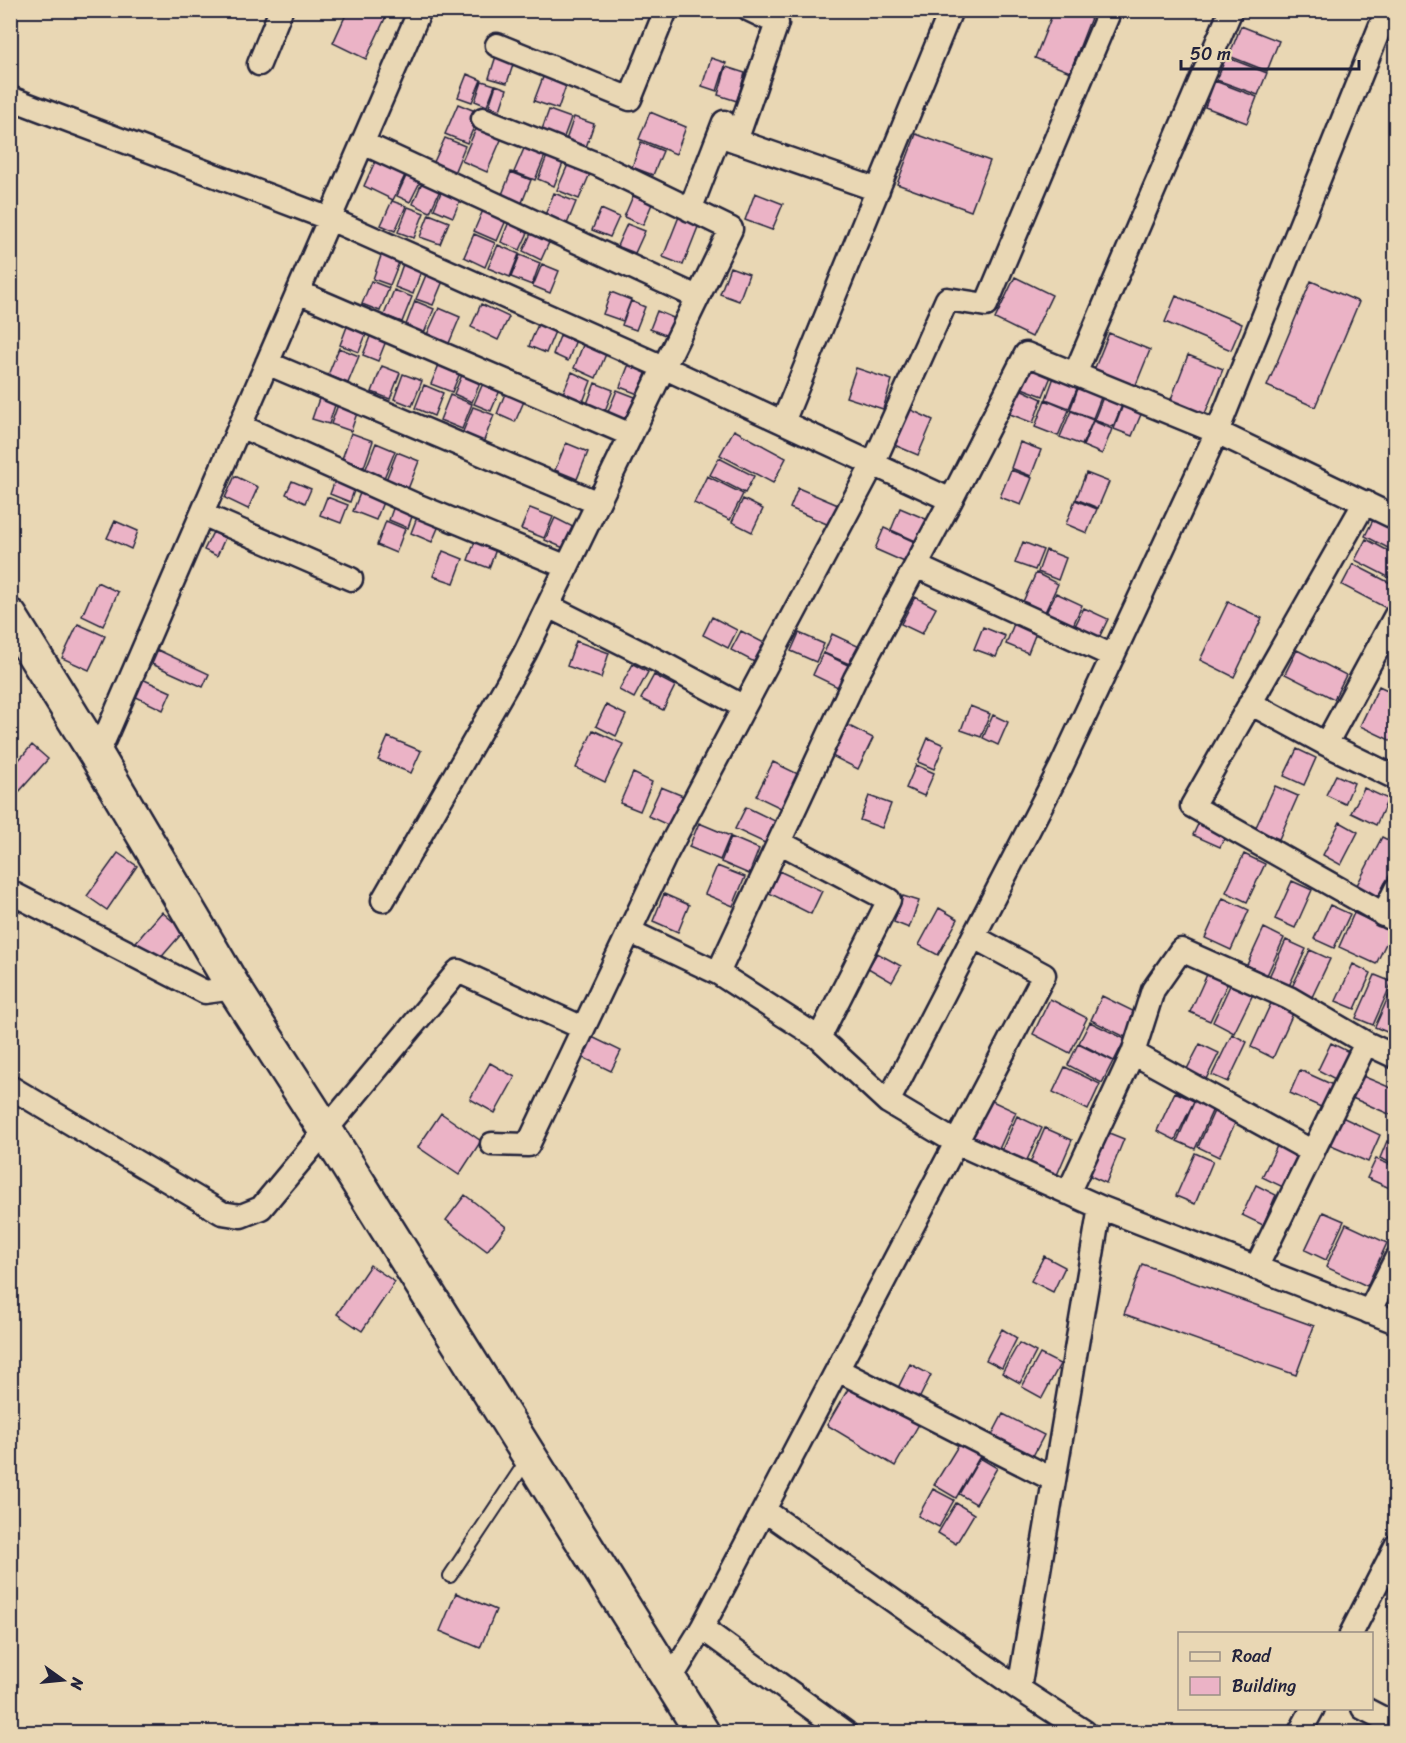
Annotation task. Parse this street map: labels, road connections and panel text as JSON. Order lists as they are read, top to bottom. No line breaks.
{"legend":["Road","Building"],"scale_bar":"50 m","north":"right"}
